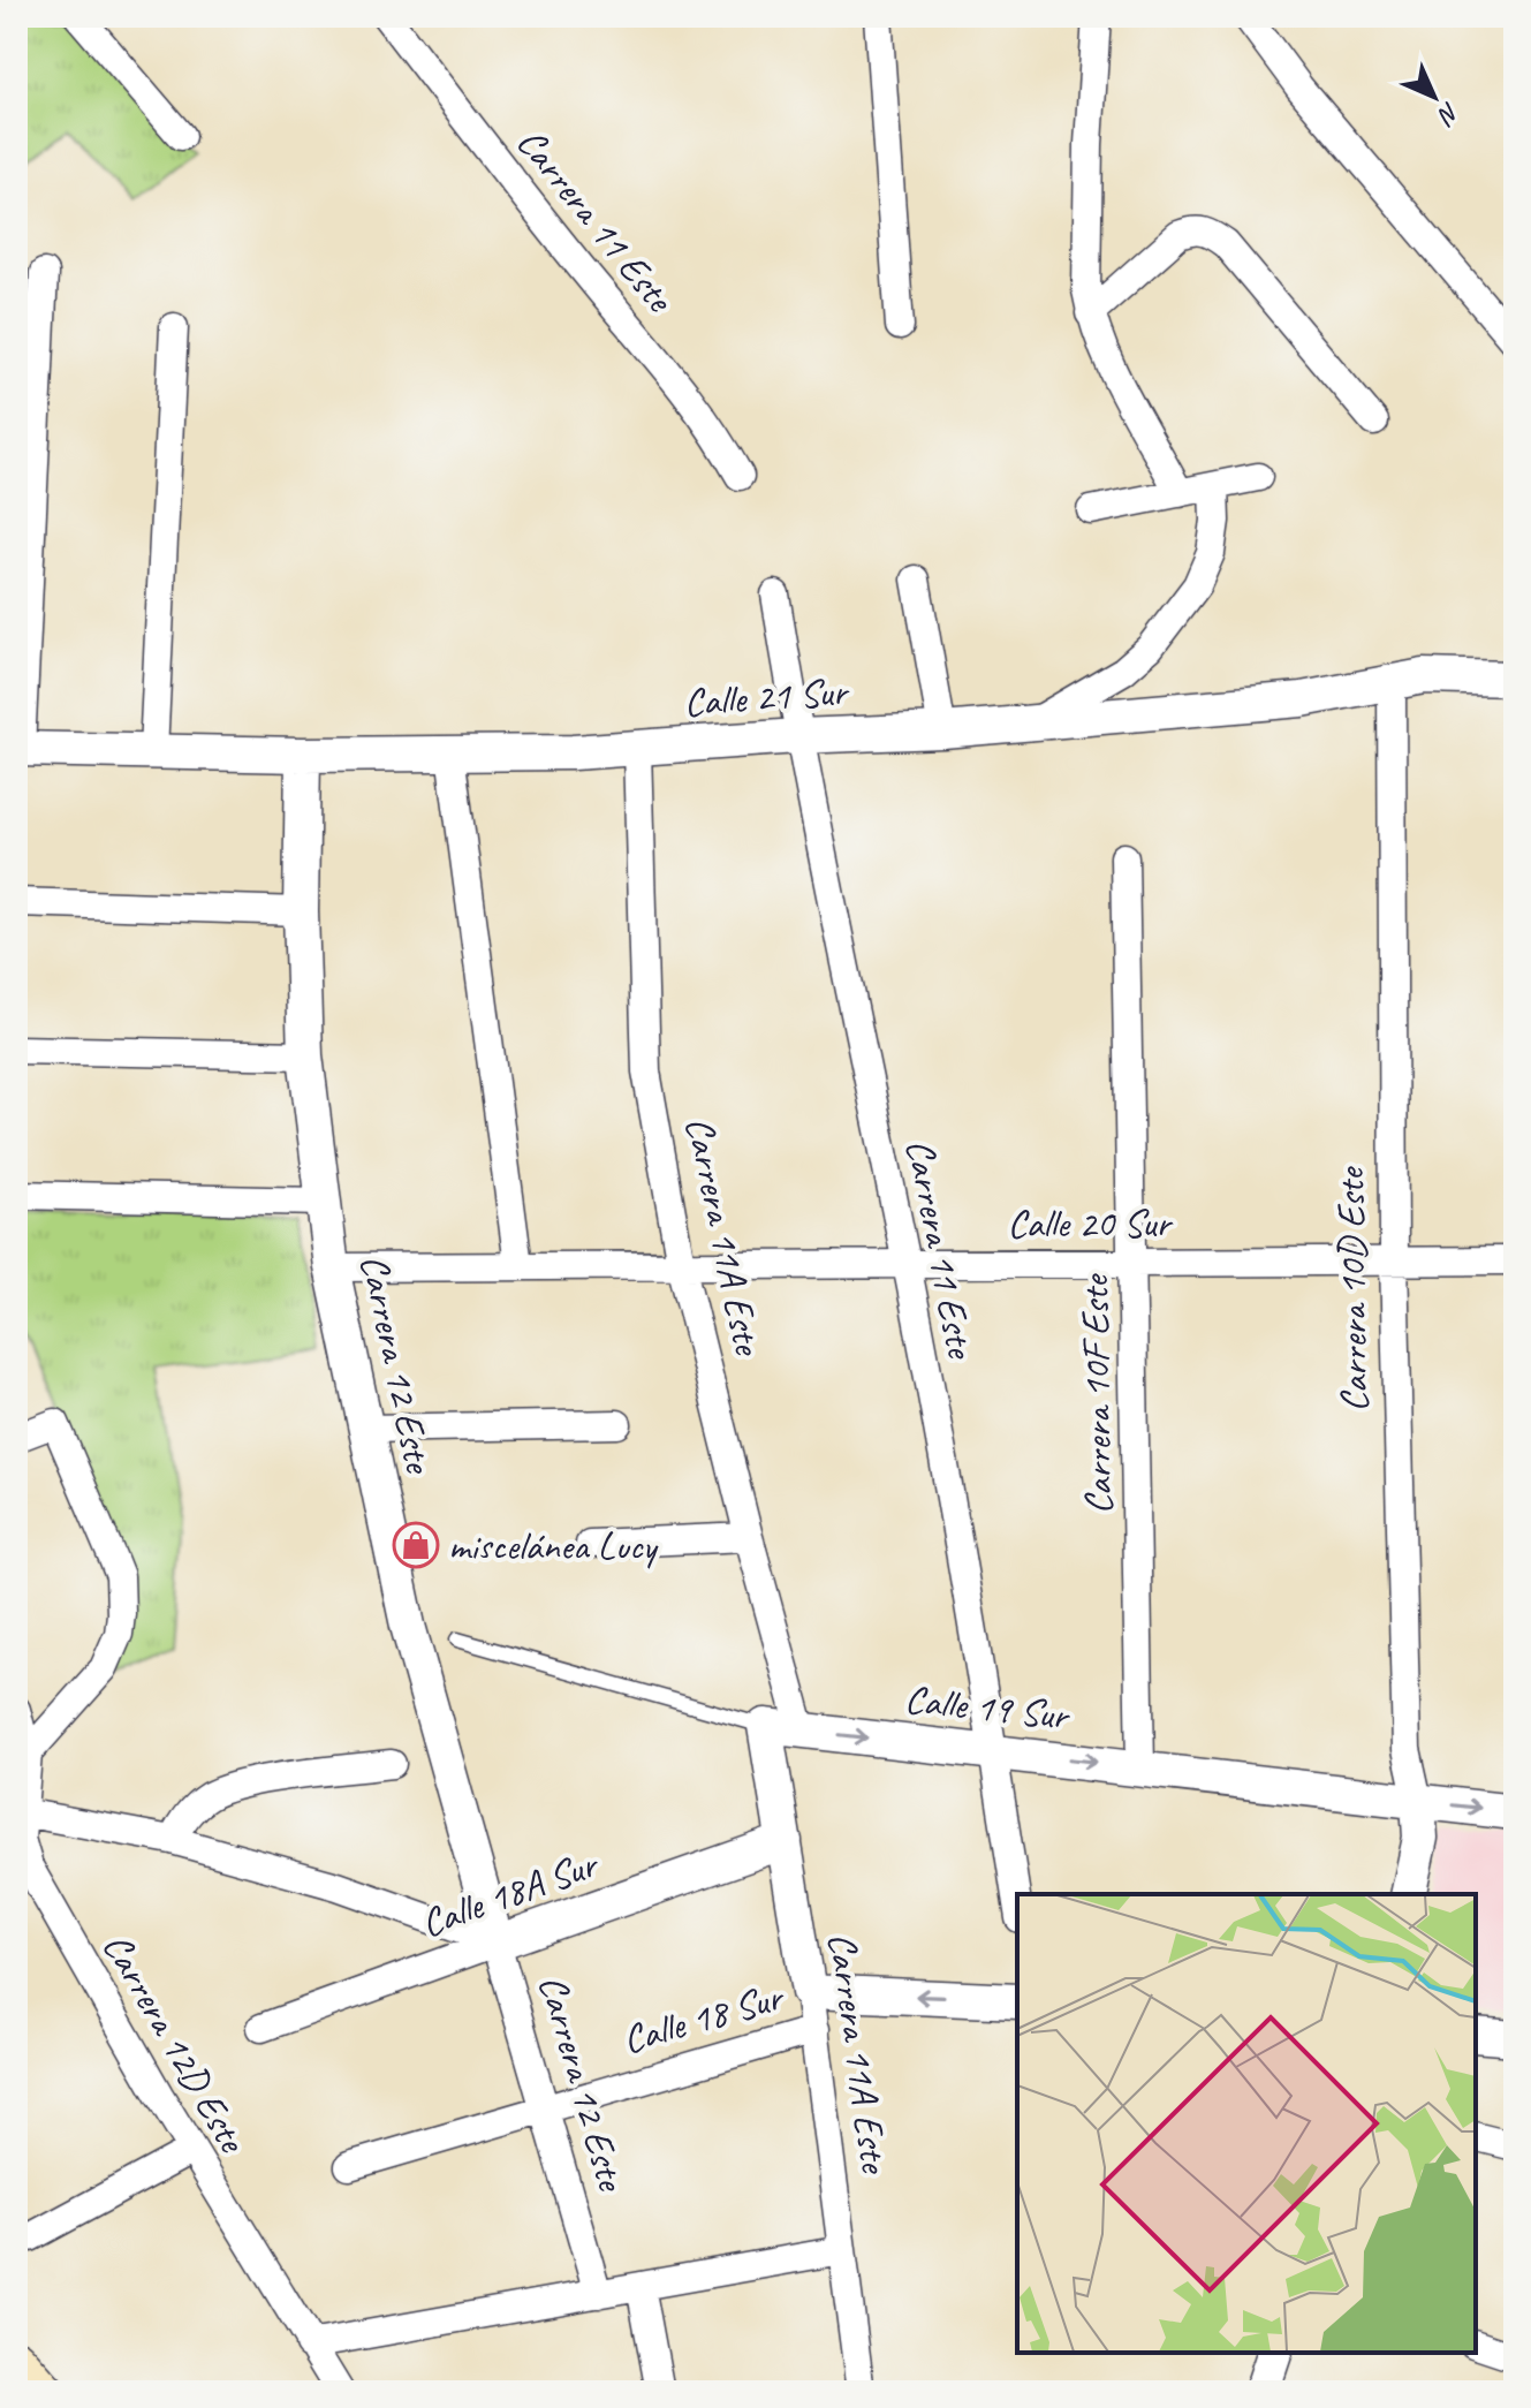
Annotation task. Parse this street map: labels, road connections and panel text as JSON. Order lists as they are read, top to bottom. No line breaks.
{"streets":{"street":["Carrera 11 Este","Calle 21 Sur","Calle 20 Sur","Carrera 11A Este","Carrera 10D Este","Carrera 12 Este","Carrera 10F Este","Calle 19 Sur","Calle 18A Sur","Calle 18 Sur","Carrera 12D Este"]},"crossings":[["Carrera 11 Este","Calle 21 Sur"],["Carrera 11 Este","Calle 20 Sur"],["Carrera 11 Este","Calle 19 Sur"],["Calle 21 Sur","Carrera 11A Este"],["Calle 21 Sur","Carrera 10D Este"],["Calle 21 Sur","Carrera 12 Este"],["Calle 20 Sur","Carrera 11A Este"],["Calle 20 Sur","Carrera 10D Este"],["Calle 20 Sur","Carrera 12 Este"],["Calle 20 Sur","Carrera 10F Este"],["Carrera 11A Este","Calle 19 Sur"],["Carrera 11A Este","Calle 18A Sur"],["Carrera 11A Este","Calle 18 Sur"],["Carrera 10D Este","Calle 19 Sur"],["Carrera 12 Este","Calle 18A Sur"],["Carrera 12 Este","Calle 18 Sur"],["Carrera 10F Este","Calle 19 Sur"]],"one_way":["Calle 19 Sur"],"places":{"shop":["miscelánea Lucy"]},"north":"bottom right"}
